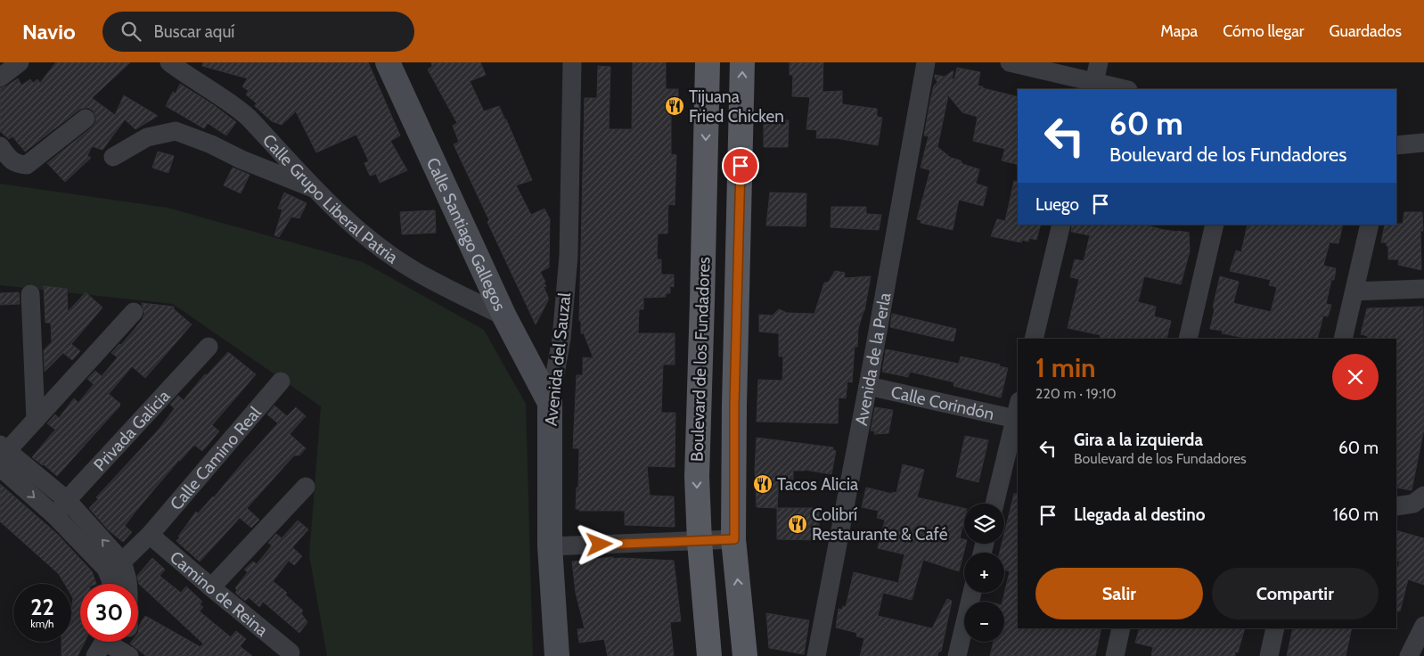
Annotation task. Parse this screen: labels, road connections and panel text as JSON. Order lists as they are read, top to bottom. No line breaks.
{"streets":{"main road":["Boulevard de los Fundadores"],"street":["Calle Grupo Liberal Patria","Calle Santiago Gallegos","Avenida del Sauzal","Avenida de la Perla","Calle Corindón","Privada Galicia","Calle Camino Real","Camino de Reina"]},"crossings":[["Calle Grupo Liberal Patria","Calle Santiago Gallegos"],["Calle Santiago Gallegos","Avenida del Sauzal"],["Avenida de la Perla","Calle Corindón"],["Calle Camino Real","Camino de Reina"]],"places":{"restaurant":["Tijuana Fried Chicken","Tacos Alicia","Colibrí Restaurante & Café"]},"page":{"header":"Navio","search":"Buscar aquí","nav":["Mapa","Cómo llegar","Guardados"],"turn":["60 m","Boulevard de los Fundadores"],"then":"Luego","heading":["1 min","220 m · 19:10"],"list":[{"name":"Gira a la izquierda","note":"Boulevard de los Fundadores","value":"60 m"},{"name":"Llegada al destino","value":"160 m"}],"map_buttons":["+","−"],"buttons":["Salir","Compartir"],"speed":"22 km/h","limit":"30"}}
